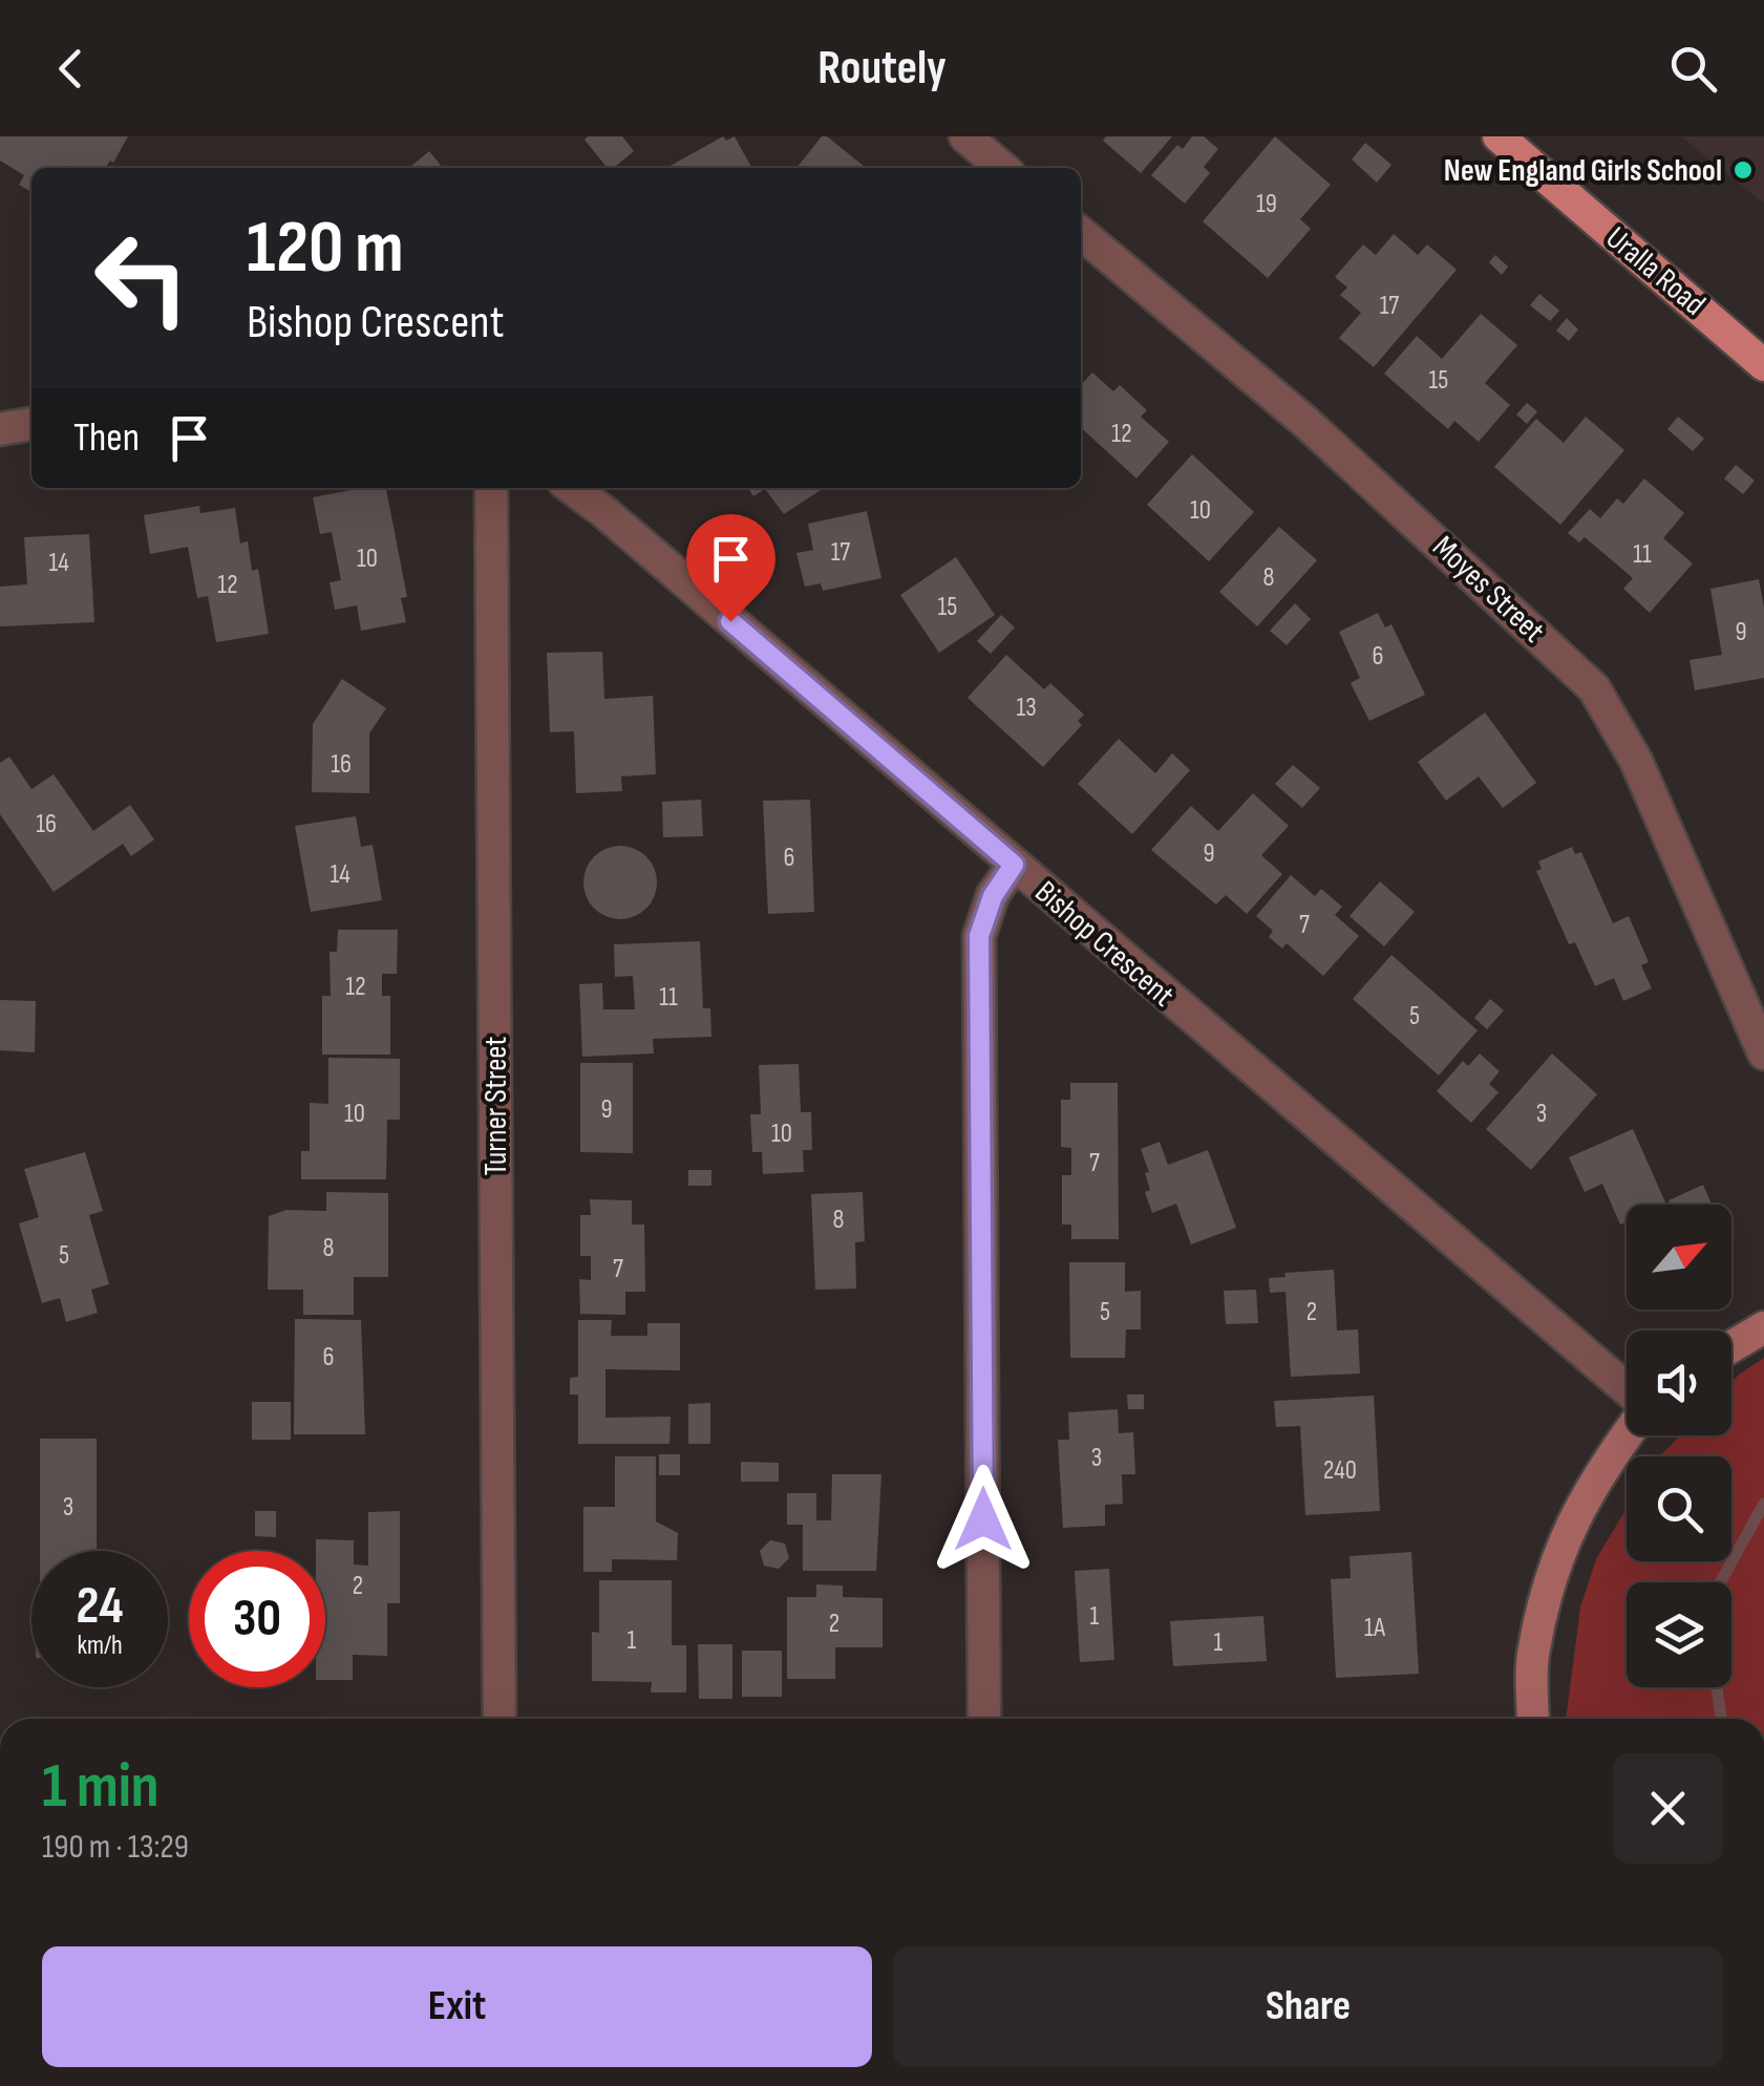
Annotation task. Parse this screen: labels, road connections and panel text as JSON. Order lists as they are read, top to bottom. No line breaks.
{"streets":{"main road":["Uralla Road"],"street":["Moyes Street","Bishop Crescent","Turner Street"]},"places":["New England Girls School"],"house_numbers":["19","17","15","12","10","17","11","10","14","8","12","15","9","6","13","16","16","9","6","14","7","12","11","5","9","10","3","10","7","8","8","5","7","5","2","6","3","240","3","2","1","2","1A","1","1"],"north":"top right","page":{"header":"Routely","turn":["120 m","Bishop Crescent"],"then":"Then","speed":"24 km/h","limit":"30","heading":["1 min","190 m · 13:29"],"buttons":["Exit","Share"]}}
